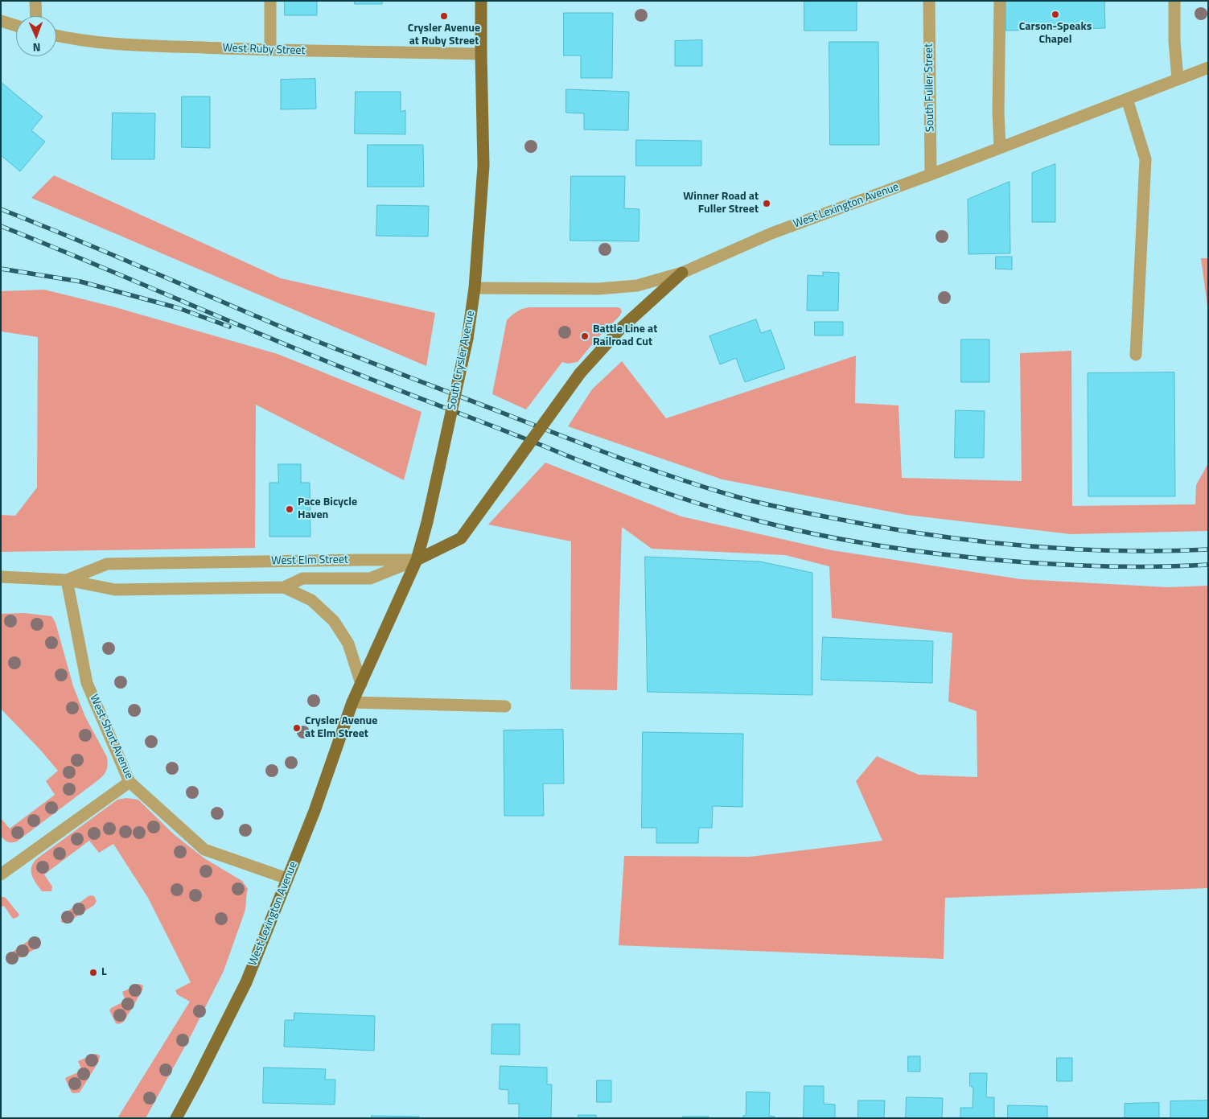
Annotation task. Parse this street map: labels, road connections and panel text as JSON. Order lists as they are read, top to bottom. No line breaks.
{"streets":{"main road":["West Lexington Avenue","South Crysler Avenue"],"street":["West Ruby Street","South Fuller Street","West Elm Street","West Short Avenue"]},"crossings":[["West Ruby Street","South Crysler Avenue"],["South Fuller Street","West Lexington Avenue"],["West Lexington Avenue","South Crysler Avenue"],["West Lexington Avenue","West Short Avenue"],["South Crysler Avenue","West Elm Street"],["West Elm Street","West Short Avenue"]],"places":["Carson-Speaks Chapel","Crysler Avenue at Ruby Street","Winner Road at Fuller Street","Battle Line at Railroad Cut","Pace Bicycle Haven","Crysler Avenue at Elm Street","L"],"north":"bottom"}
